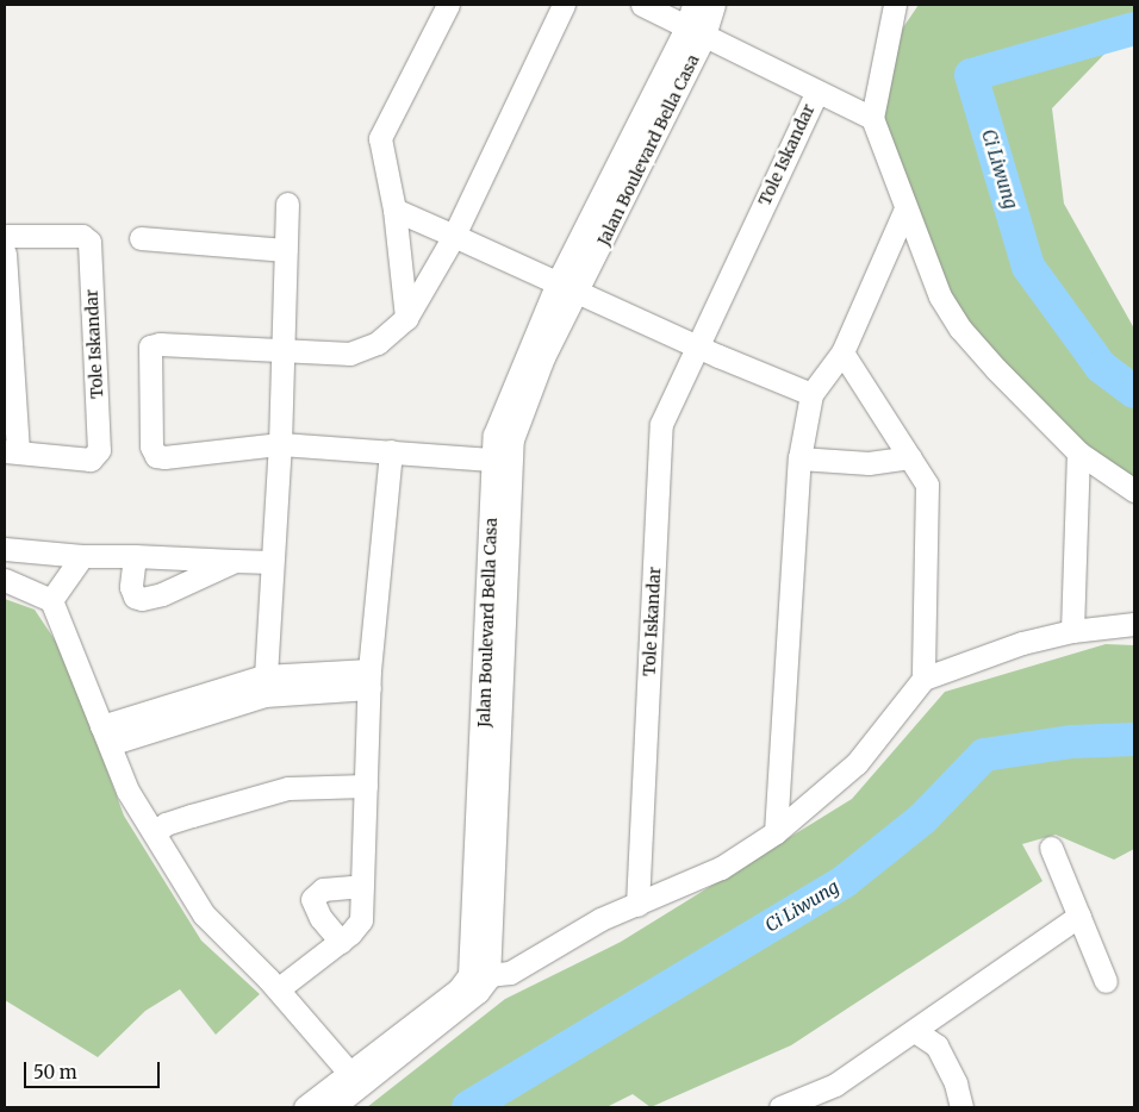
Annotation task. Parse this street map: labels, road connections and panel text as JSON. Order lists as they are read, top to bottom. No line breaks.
{"streets":{"street":["Jalan Boulevard Bella Casa","Tole Iskandar"]},"crossings":[["Jalan Boulevard Bella Casa","Tole Iskandar"]],"water":["Ci Liwung"],"scale_bar":"50 m"}
